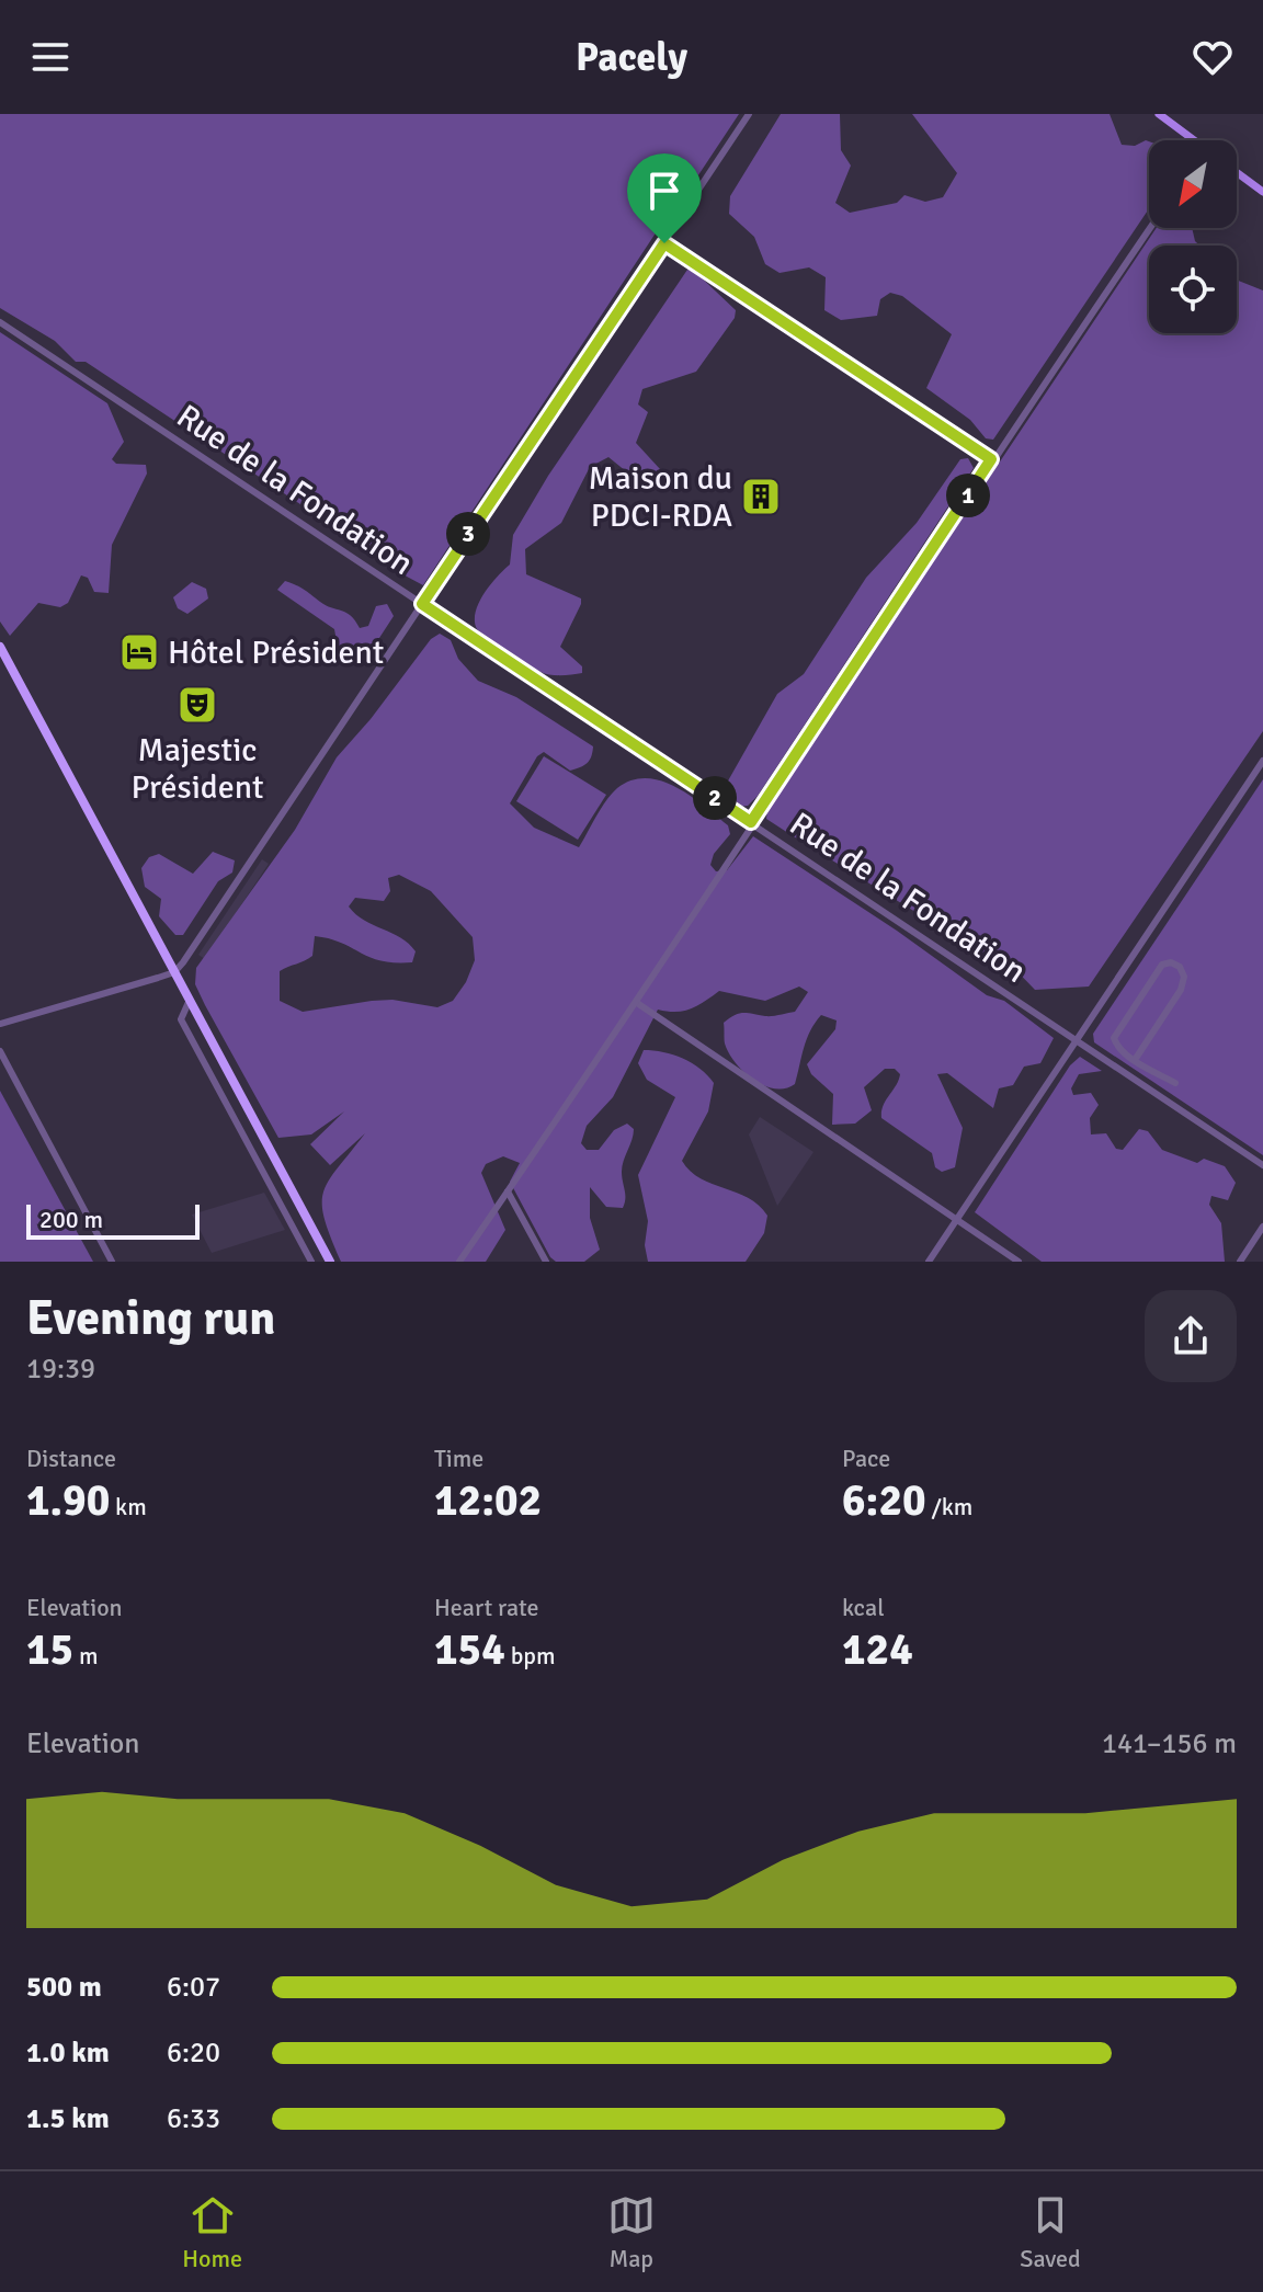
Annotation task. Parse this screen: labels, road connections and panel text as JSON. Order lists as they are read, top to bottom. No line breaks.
{"streets":{"street":["Rue de la Fondation"]},"places":{"building":["Maison du PDCI-RDA"],"hotel":["Hôtel Président"],"theatre":["Majestic Président"]},"scale_bar":"200 m","north":"bottom left","page":{"header":"Pacely","pins":["1","3","2"],"scale":"200 m","heading":["Evening run","19:39"],"stats":[["Distance","1.90 km"],["Time","12:02"],["Pace","6:20 /km"],["Elevation","15 m"],["Heart rate","154 bpm"],["kcal","124"]],"chart":["Elevation","141–156 m"],"list":[{"name":"500 m","note":"6:07"},{"name":"1.0 km","note":"6:20"},{"name":"1.5 km","note":"6:33"}],"tabs":["Home","Map","Saved"]}}
